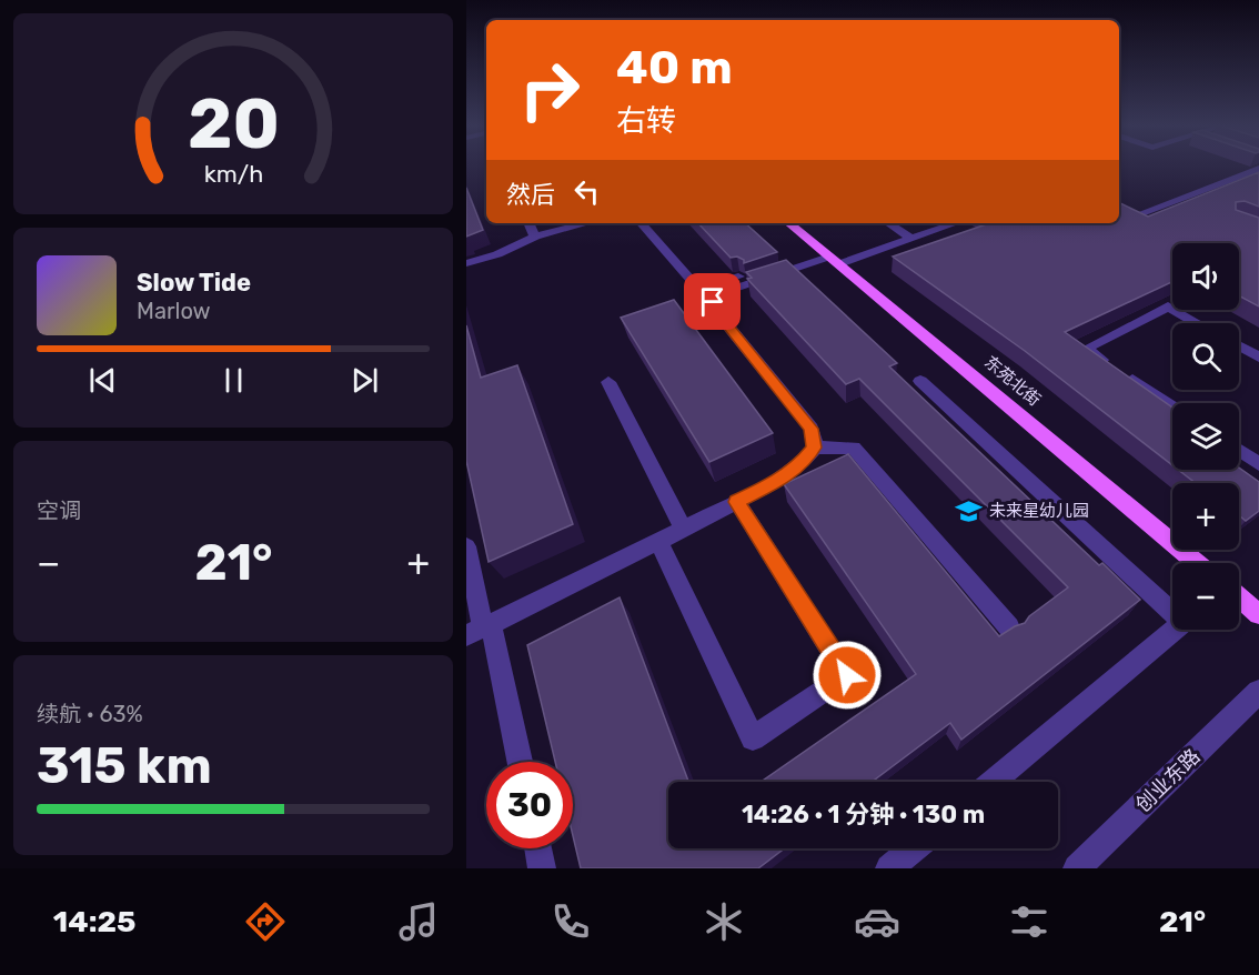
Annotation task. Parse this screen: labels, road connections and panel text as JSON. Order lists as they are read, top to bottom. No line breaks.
{"streets":{"main road":["东苑北街"],"street":["创业东路"]},"places":{"school or university":["未来星幼儿园"]},"page":{"turn":["40 m","右转"],"then":"然后","map_buttons":["+","−"],"song":["Slow Tide","Marlow"],"tile":["空调",["续航 · 63%","315 km"]],"heat":["−","21°","+"],"limit":"30","trip":"14:26 · 1 分钟 · 130 m","tabs":["14:25","21°"],"gauge":["20","km/h"]}}
